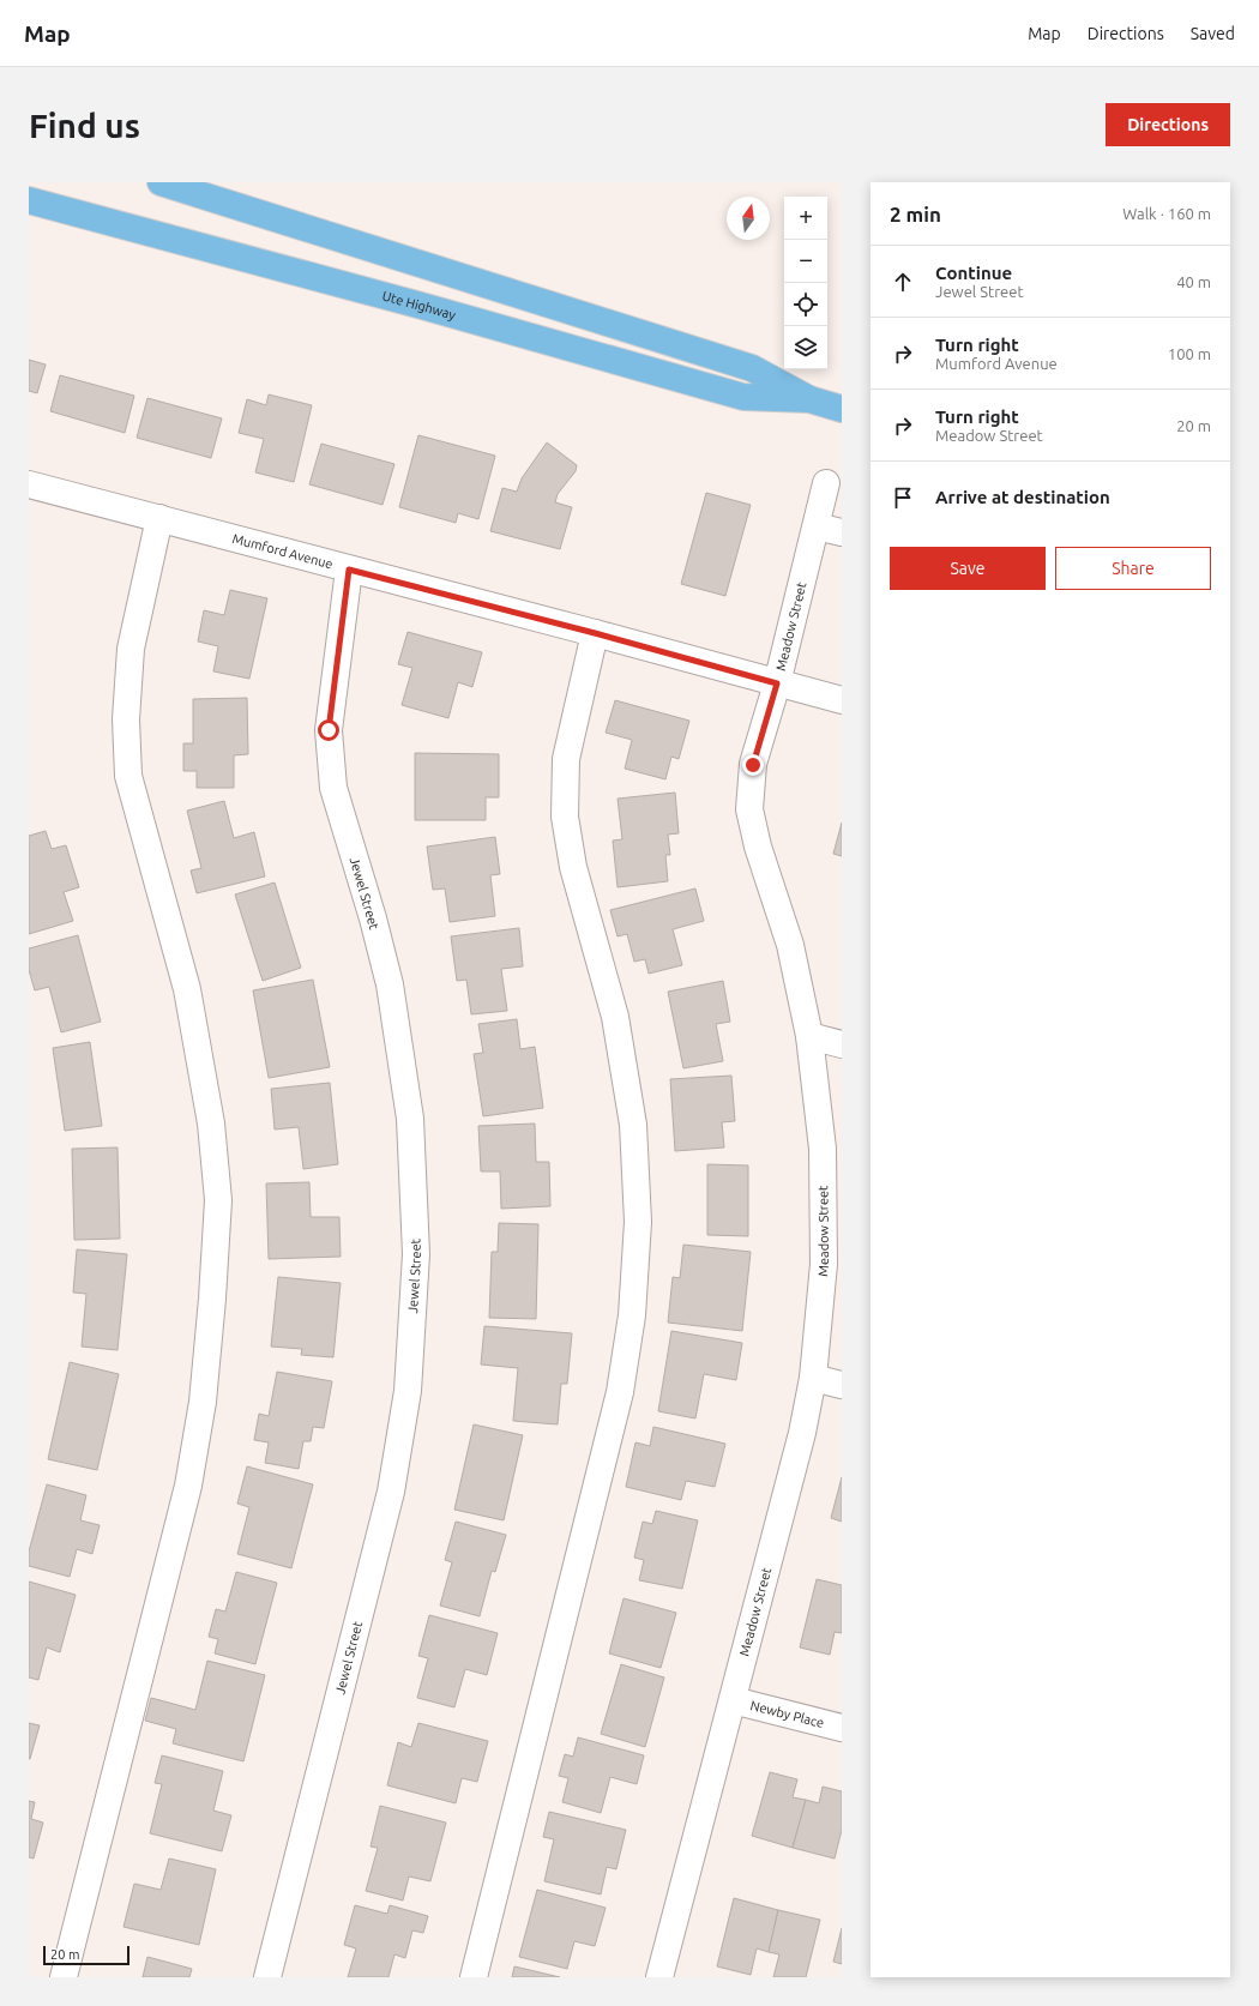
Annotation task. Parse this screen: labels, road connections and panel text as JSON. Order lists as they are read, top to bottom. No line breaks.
{"streets":{"main road":["Ute Highway"],"street":["Mumford Avenue","Meadow Street","Jewel Street","Newby Place"]},"crossings":[["Mumford Avenue","Meadow Street"],["Mumford Avenue","Jewel Street"],["Meadow Street","Newby Place"]],"scale_bar":"20 m","north":"top","page":{"header":"Map","nav":["Map","Directions","Saved"],"buttons":["Directions",["Save","Share"]],"title":"Find us","heading":["2 min","Walk · 160 m"],"map_buttons":["+","−"],"list":[["Continue","Jewel Street","40 m"],["Turn right","Mumford Avenue","100 m"],["Turn right","Meadow Street","20 m"],"Arrive at destination"],"scale":"20 m"}}
